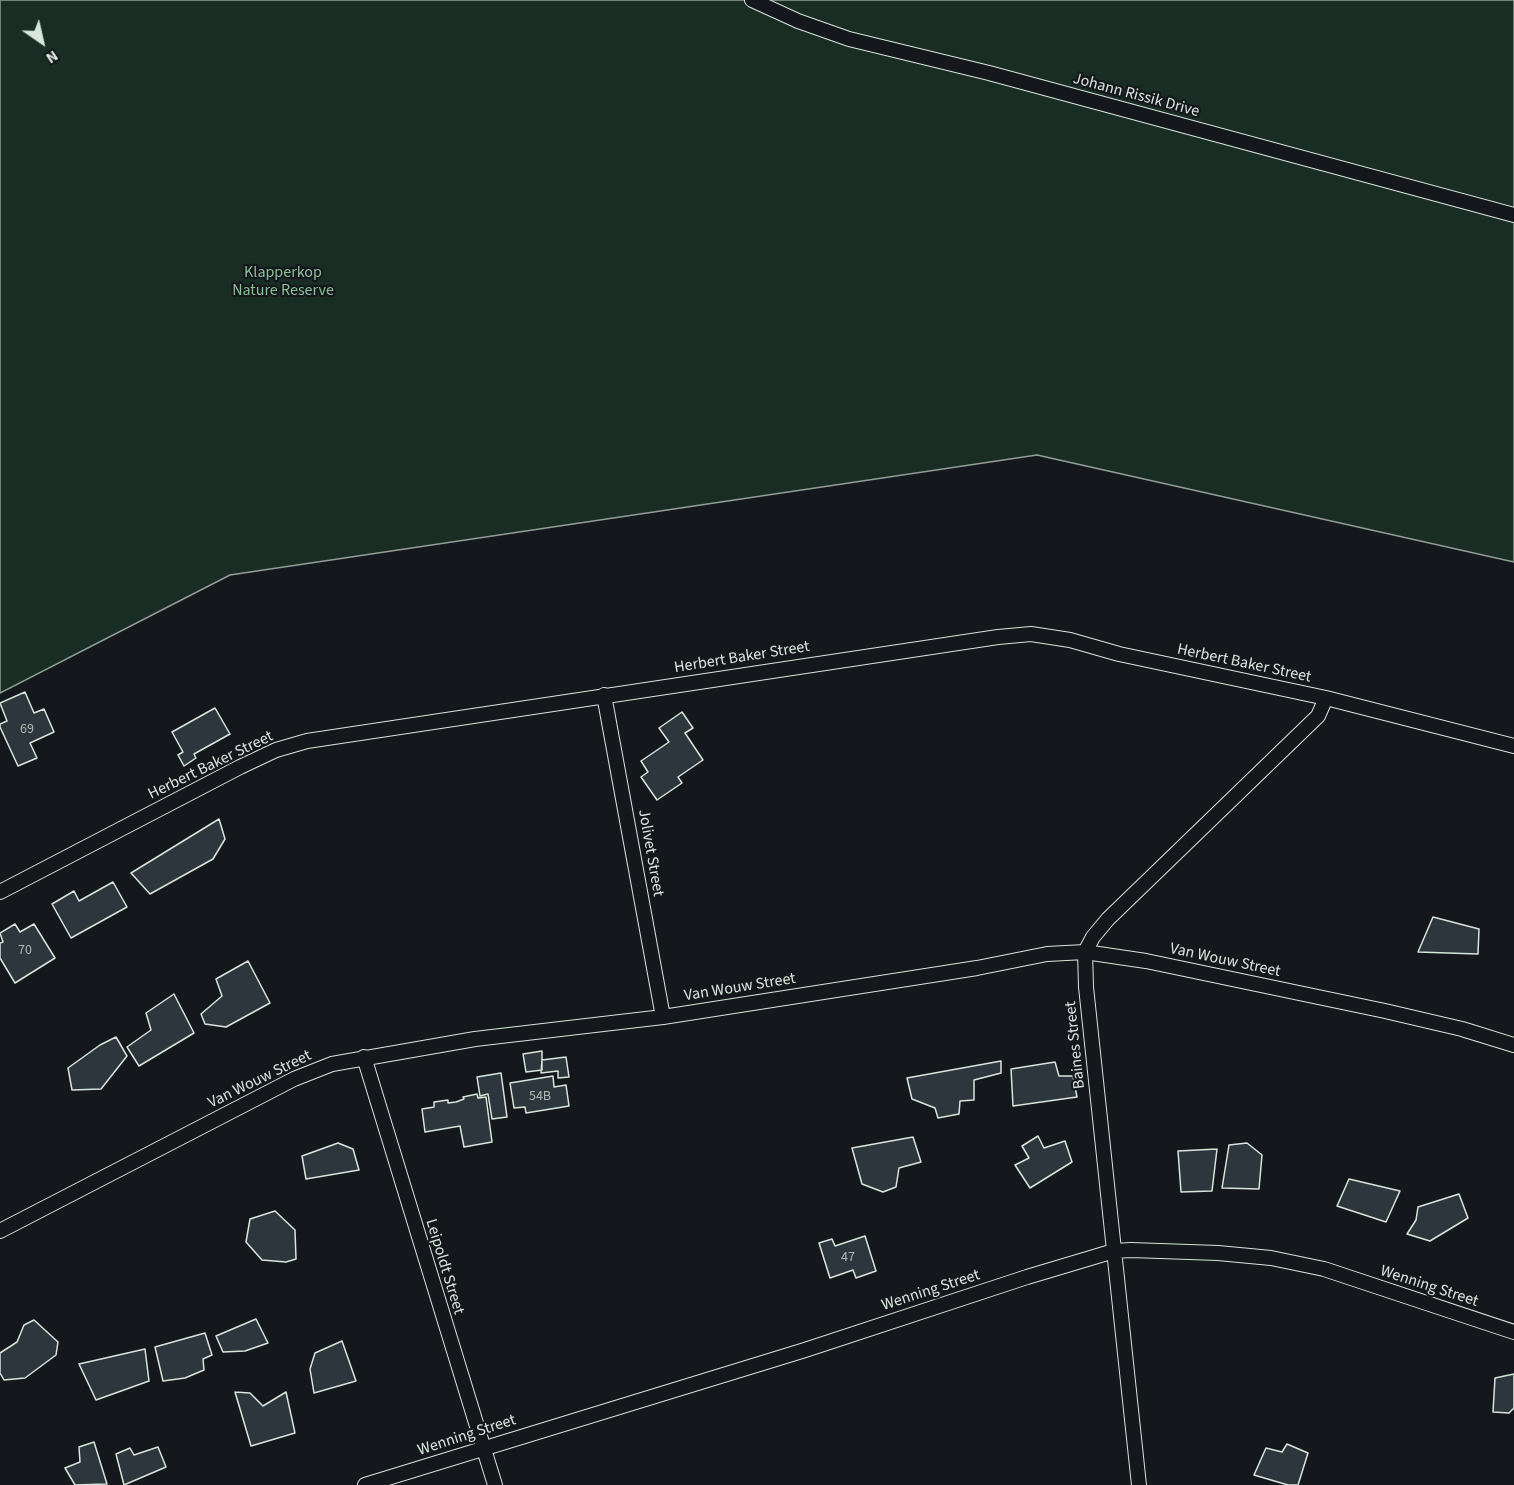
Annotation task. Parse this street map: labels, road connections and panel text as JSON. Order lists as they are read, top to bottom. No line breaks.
{"streets":{"street":["Johann Rissik Drive","Herbert Baker Street","Jolivet Street","Van Wouw Street","Baines Street","Leipoldt Street","Wenning Street"]},"crossings":[["Herbert Baker Street","Jolivet Street"],["Jolivet Street","Van Wouw Street"],["Van Wouw Street","Baines Street"],["Van Wouw Street","Leipoldt Street"],["Baines Street","Wenning Street"],["Leipoldt Street","Wenning Street"]],"parks":["Klapperkop Nature Reserve"],"house_numbers":["69","70","54B","47"],"north":"bottom right"}
